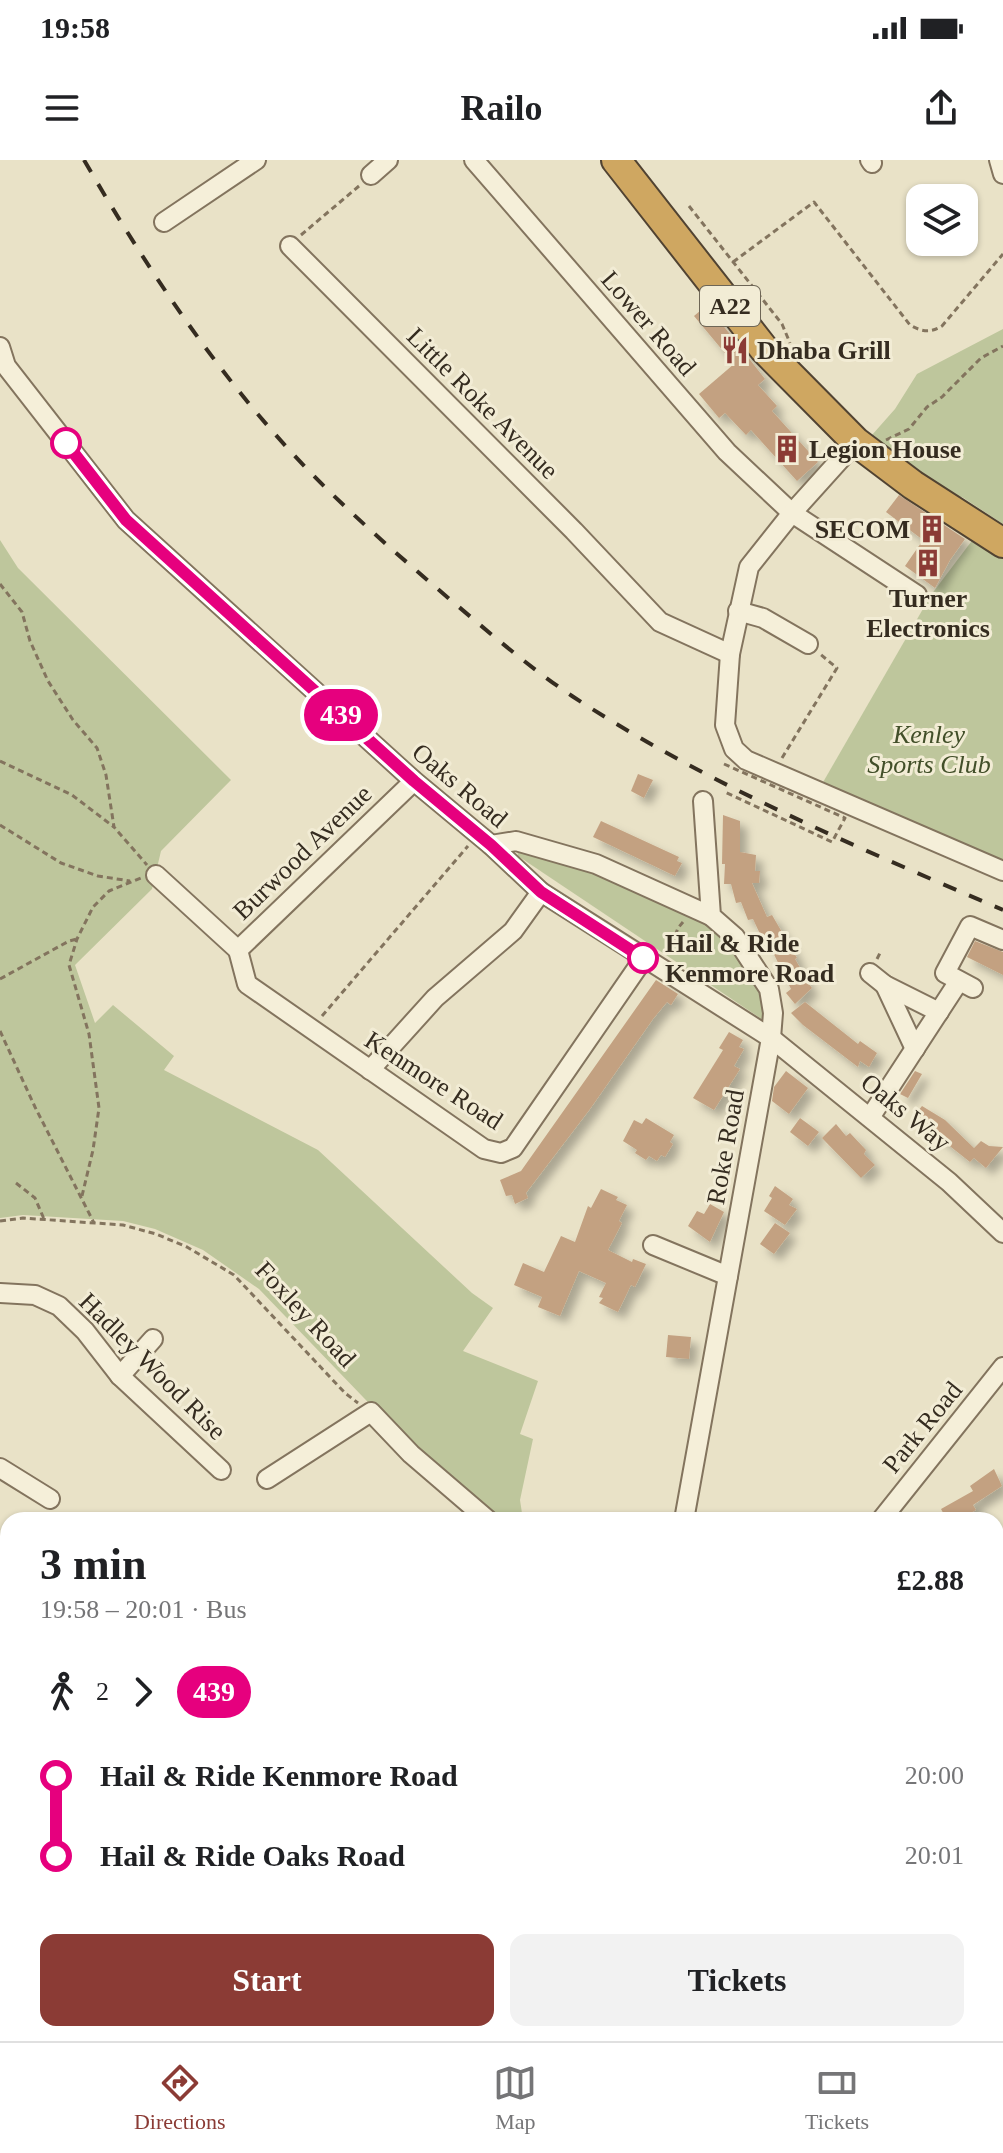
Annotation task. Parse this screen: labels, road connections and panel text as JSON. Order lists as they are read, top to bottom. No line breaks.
{"streets":{"highway":["A22"],"street":["Lower Road","Little Roke Avenue","Oaks Road","Burwood Avenue","Kenmore Road","Oaks Way","Roke Road","Hadley Wood Rise","Park Road"],"path":["Foxley Road"]},"crossings":[["Oaks Road","Burwood Avenue"],["Oaks Road","Kenmore Road"],["Oaks Road","Oaks Way"],["Oaks Road","Roke Road"],["Burwood Avenue","Kenmore Road"],["Oaks Way","Roke Road"]],"parks":["Kenley Sports Club"],"places":{"restaurant":["Dhaba Grill"],"building":["Legion House","SECOM","Turner Electronics"],"other":["Hail & Ride Kenmore Road"]},"lines":["bus line 439"],"page":{"status":"19:58","header":"Railo","on_map":"439","heading":["3 min","19:58 – 20:01 · Bus","£2.88"],"legs":["2","439"],"list":[{"name":"Hail & Ride Kenmore Road","value":"20:00"},{"name":"Hail & Ride Oaks Road","value":"20:01"}],"buttons":["Start","Tickets"],"tabs":["Directions","Map","Tickets"]}}
